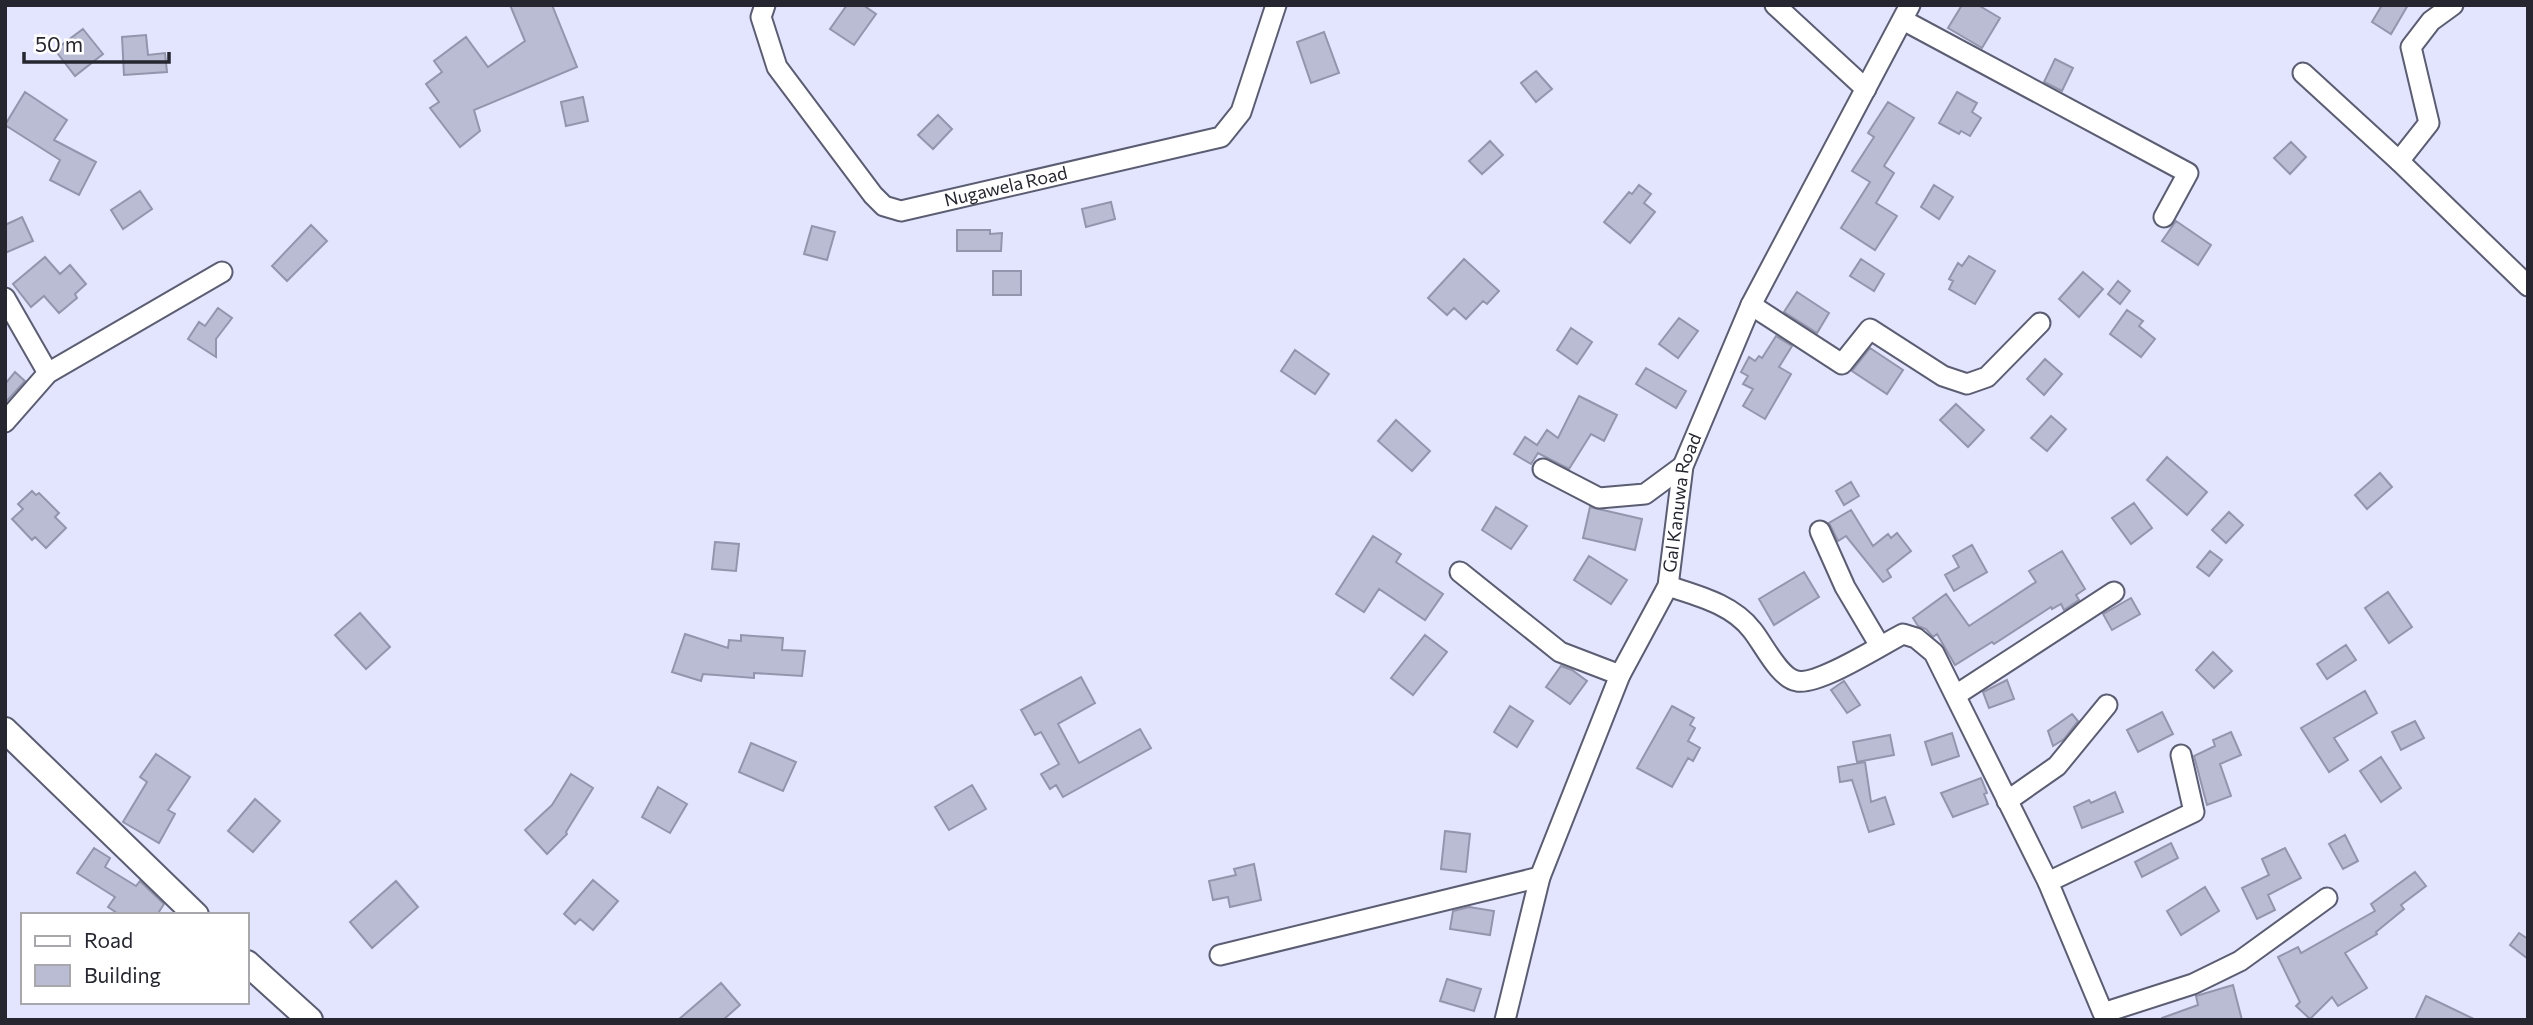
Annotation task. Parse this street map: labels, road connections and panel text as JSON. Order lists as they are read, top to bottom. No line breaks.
{"streets":{"street":["Nugawela Road","Gal Kanuwa Road"]},"legend":["Road","Building"],"scale_bar":"50 m"}
